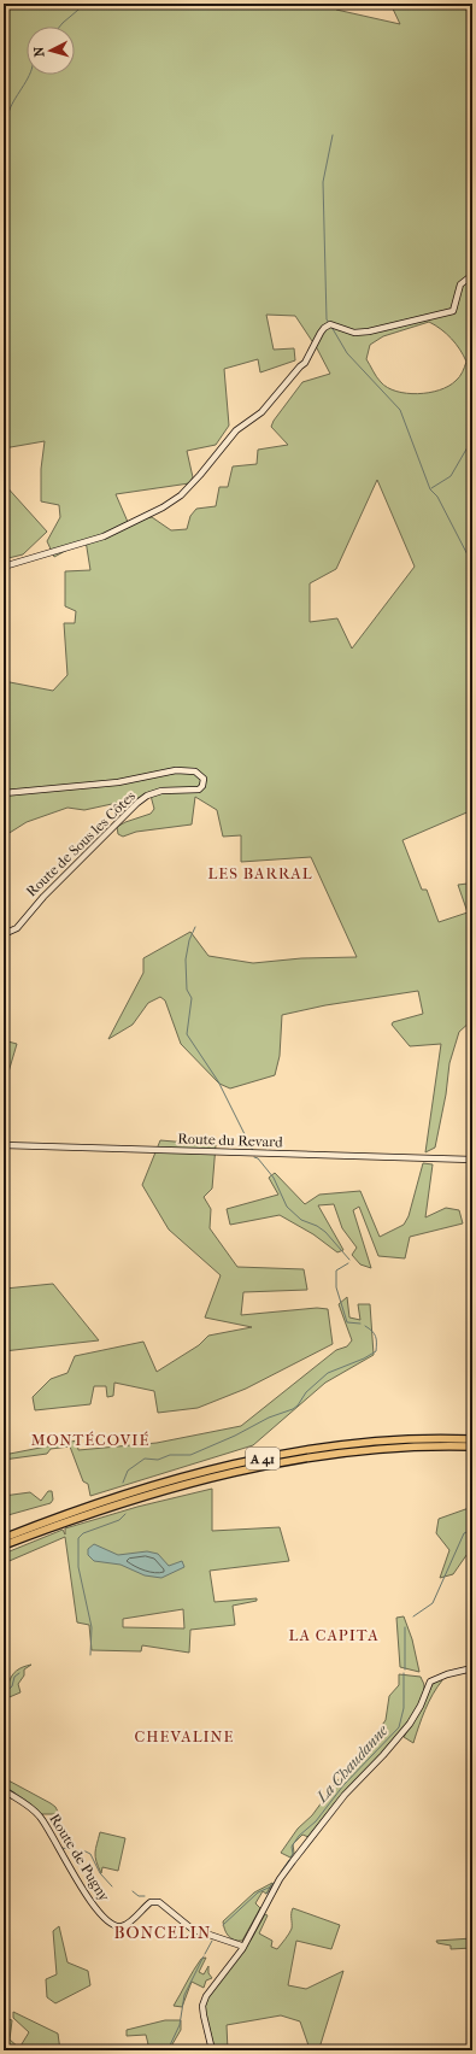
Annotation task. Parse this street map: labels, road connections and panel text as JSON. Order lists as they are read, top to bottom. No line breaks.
{"streets":{"highway":["A 41"],"street":["Route de Sous les Côtes","Route du Revard","Route de Pugny"]},"districts":["LES BARRAL","MONTÉCOVIÉ","LA CAPITA","CHEVALINE","BONCELIN"],"water":["La Chaudanne"],"north":"left"}
